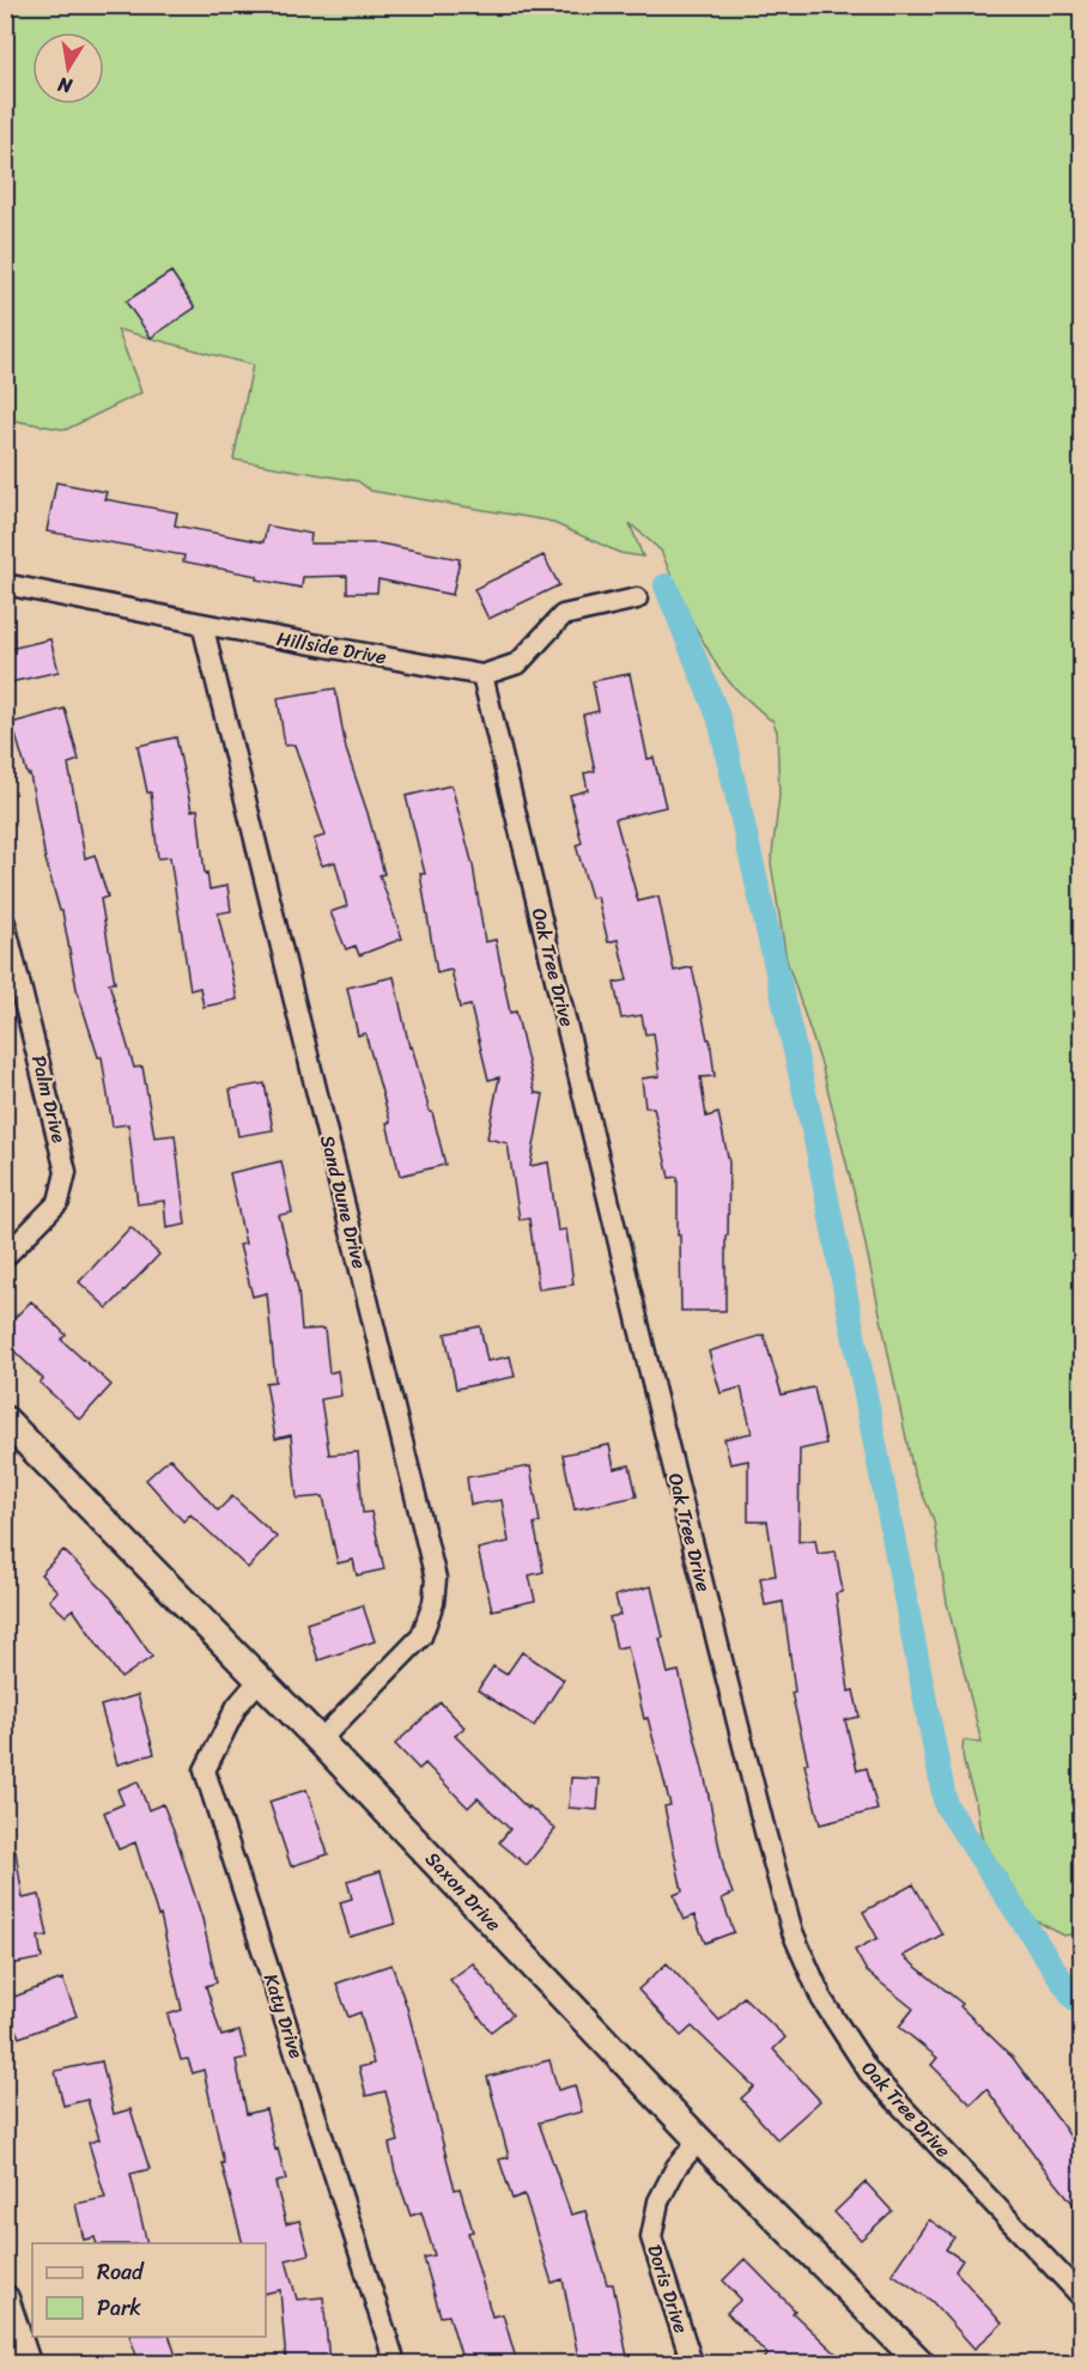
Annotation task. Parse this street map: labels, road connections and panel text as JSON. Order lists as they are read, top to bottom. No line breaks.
{"streets":{"street":["Hillside Drive","Oak Tree Drive","Palm Drive","Sand Dune Drive","Saxon Drive","Katy Drive","Doris Drive"]},"crossings":[["Hillside Drive","Oak Tree Drive"],["Hillside Drive","Sand Dune Drive"],["Sand Dune Drive","Saxon Drive"],["Saxon Drive","Katy Drive"],["Saxon Drive","Doris Drive"]],"legend":["Road","Park"],"north":"bottom"}
